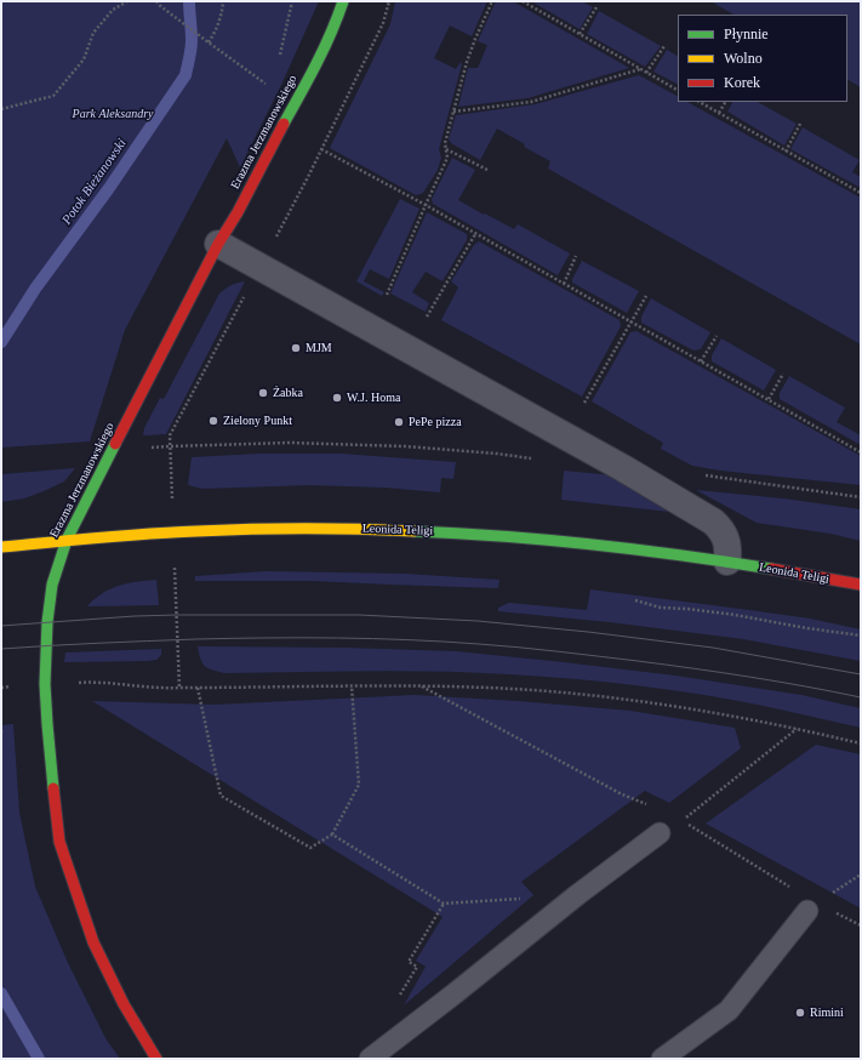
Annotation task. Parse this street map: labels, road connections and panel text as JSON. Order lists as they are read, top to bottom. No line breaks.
{"streets":{"street":["Erazma Jerzmanowskiego","Leonida Teligi"]},"crossings":[["Erazma Jerzmanowskiego","Leonida Teligi"]],"water":["Potok Bieżanowski"],"parks":["Park Aleksandry"],"places":["MJM","Żabka","W.J. Homa","Zielony Punkt","PePe pizza","Rimini"],"legend":["Płynnie","Wolno","Korek"]}
